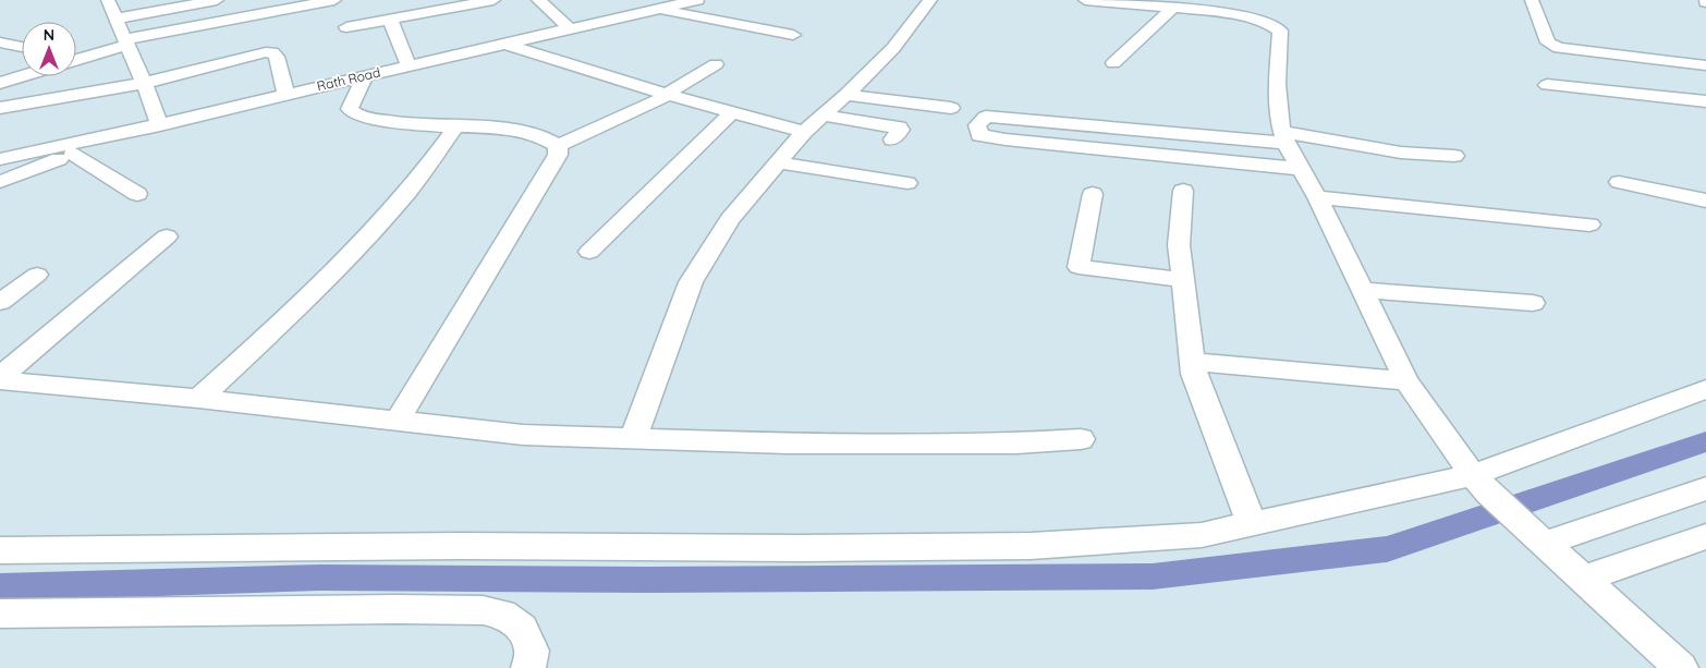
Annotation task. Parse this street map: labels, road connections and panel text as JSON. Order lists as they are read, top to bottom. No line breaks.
{"streets":{"street":["Rath Road"]},"north":"top"}
